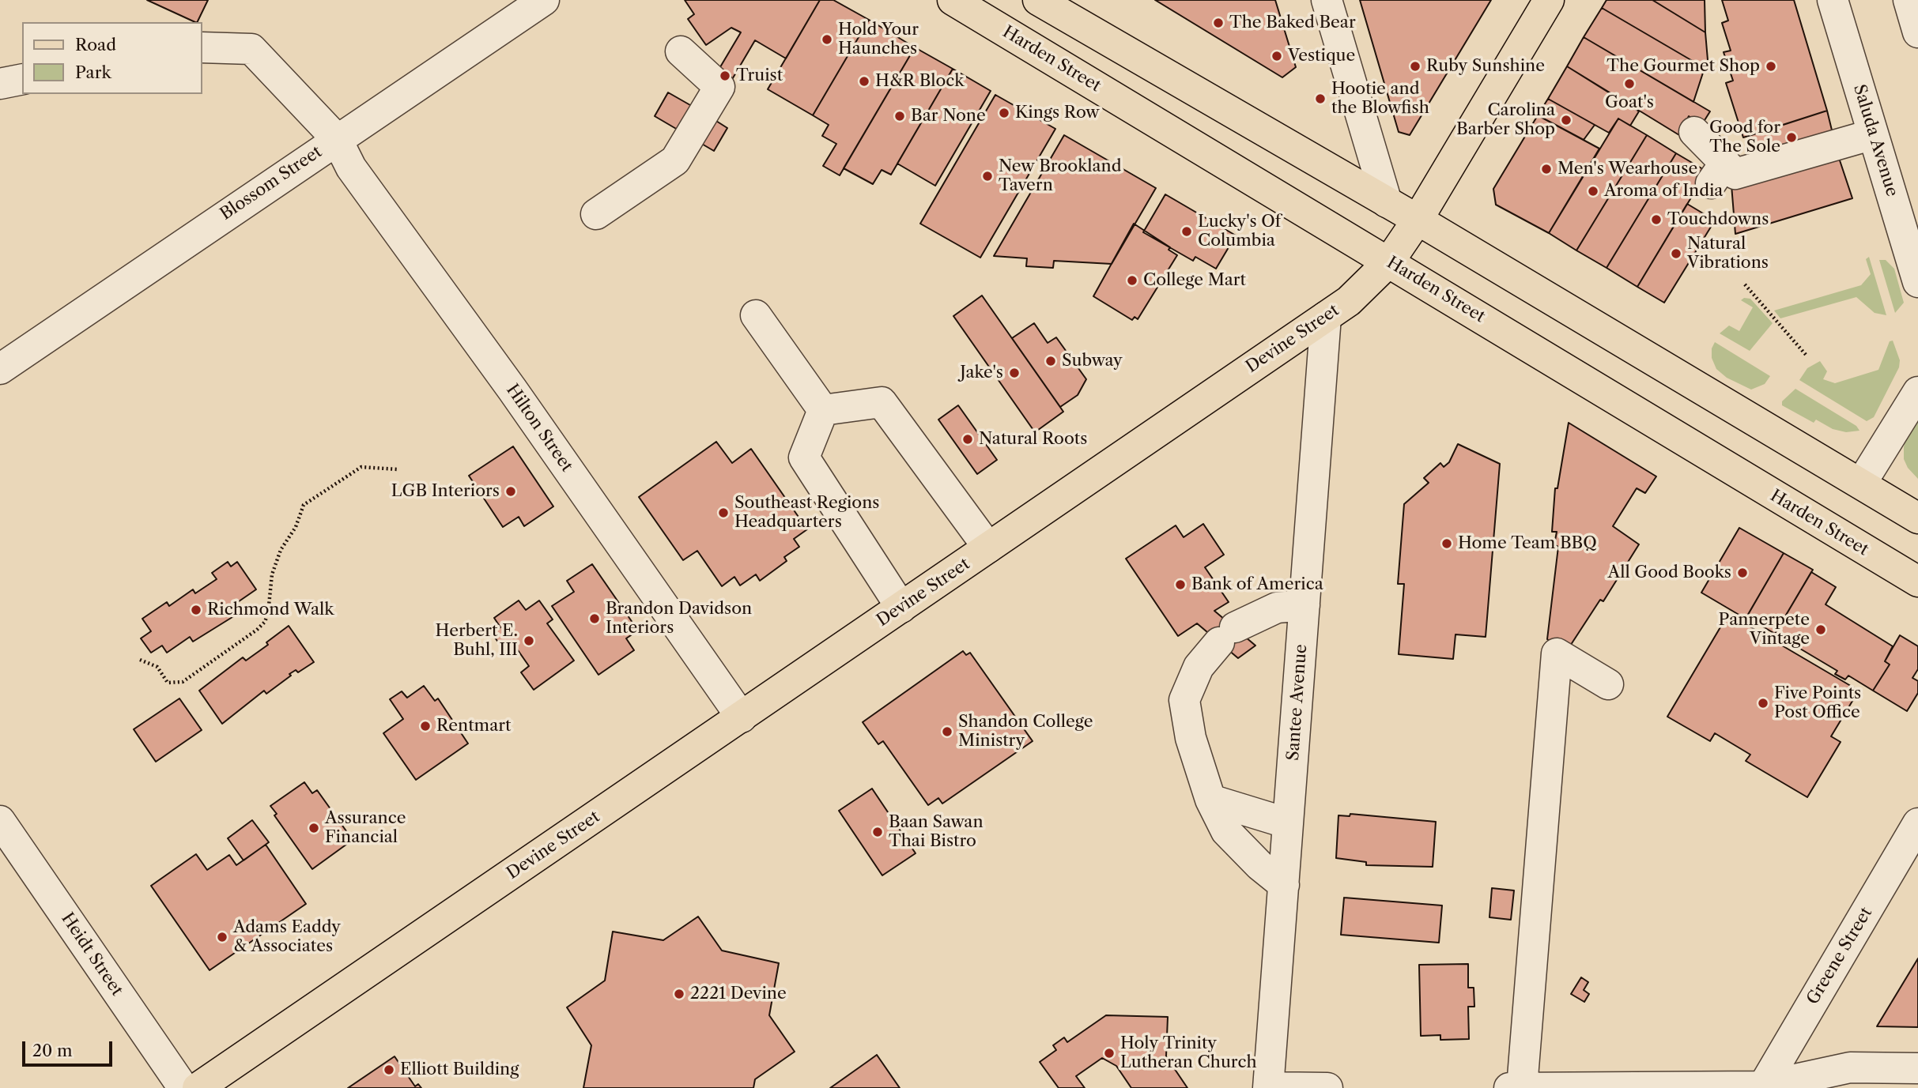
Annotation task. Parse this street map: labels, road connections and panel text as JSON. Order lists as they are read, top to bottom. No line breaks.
{"streets":{"main road":["Harden Street","Devine Street"],"street":["Saluda Avenue","Blossom Street","Hilton Street","Santee Avenue","Heidt Street","Greene Street"]},"crossings":[["Harden Street","Devine Street"],["Blossom Street","Hilton Street"],["Devine Street","Hilton Street"],["Devine Street","Santee Avenue"]],"places":["The Baked Bear","Hold Your Haunches","Vestique","Ruby Sunshine","The Gourmet Shop","Truist","H&R Block","Goat's","Hootie and the Blowfish","Kings Row","Bar None","Carolina Barber Shop","Good for The Sole","Men's Wearhouse","New Brookland Tavern","Aroma of India","Touchdowns","Lucky's Of Columbia","Natural Vibrations","College Mart","Subway","Jake's","Natural Roots","LGB Interiors","Southeast Regions Headquarters","Home Team BBQ","All Good Books","Bank of America","Richmond Walk","Brandon Davidson Interiors","Pannerpete Vintage","Herbert E. Buhl, III","Five Points Post Office","Rentmart","Shandon College Ministry","Assurance Financial","Baan Sawan Thai Bistro","Adams Eaddy & Associates","2221 Devine","Holy Trinity Lutheran Church","Elliott Building"],"legend":["Road","Park"],"scale_bar":"20 m"}
